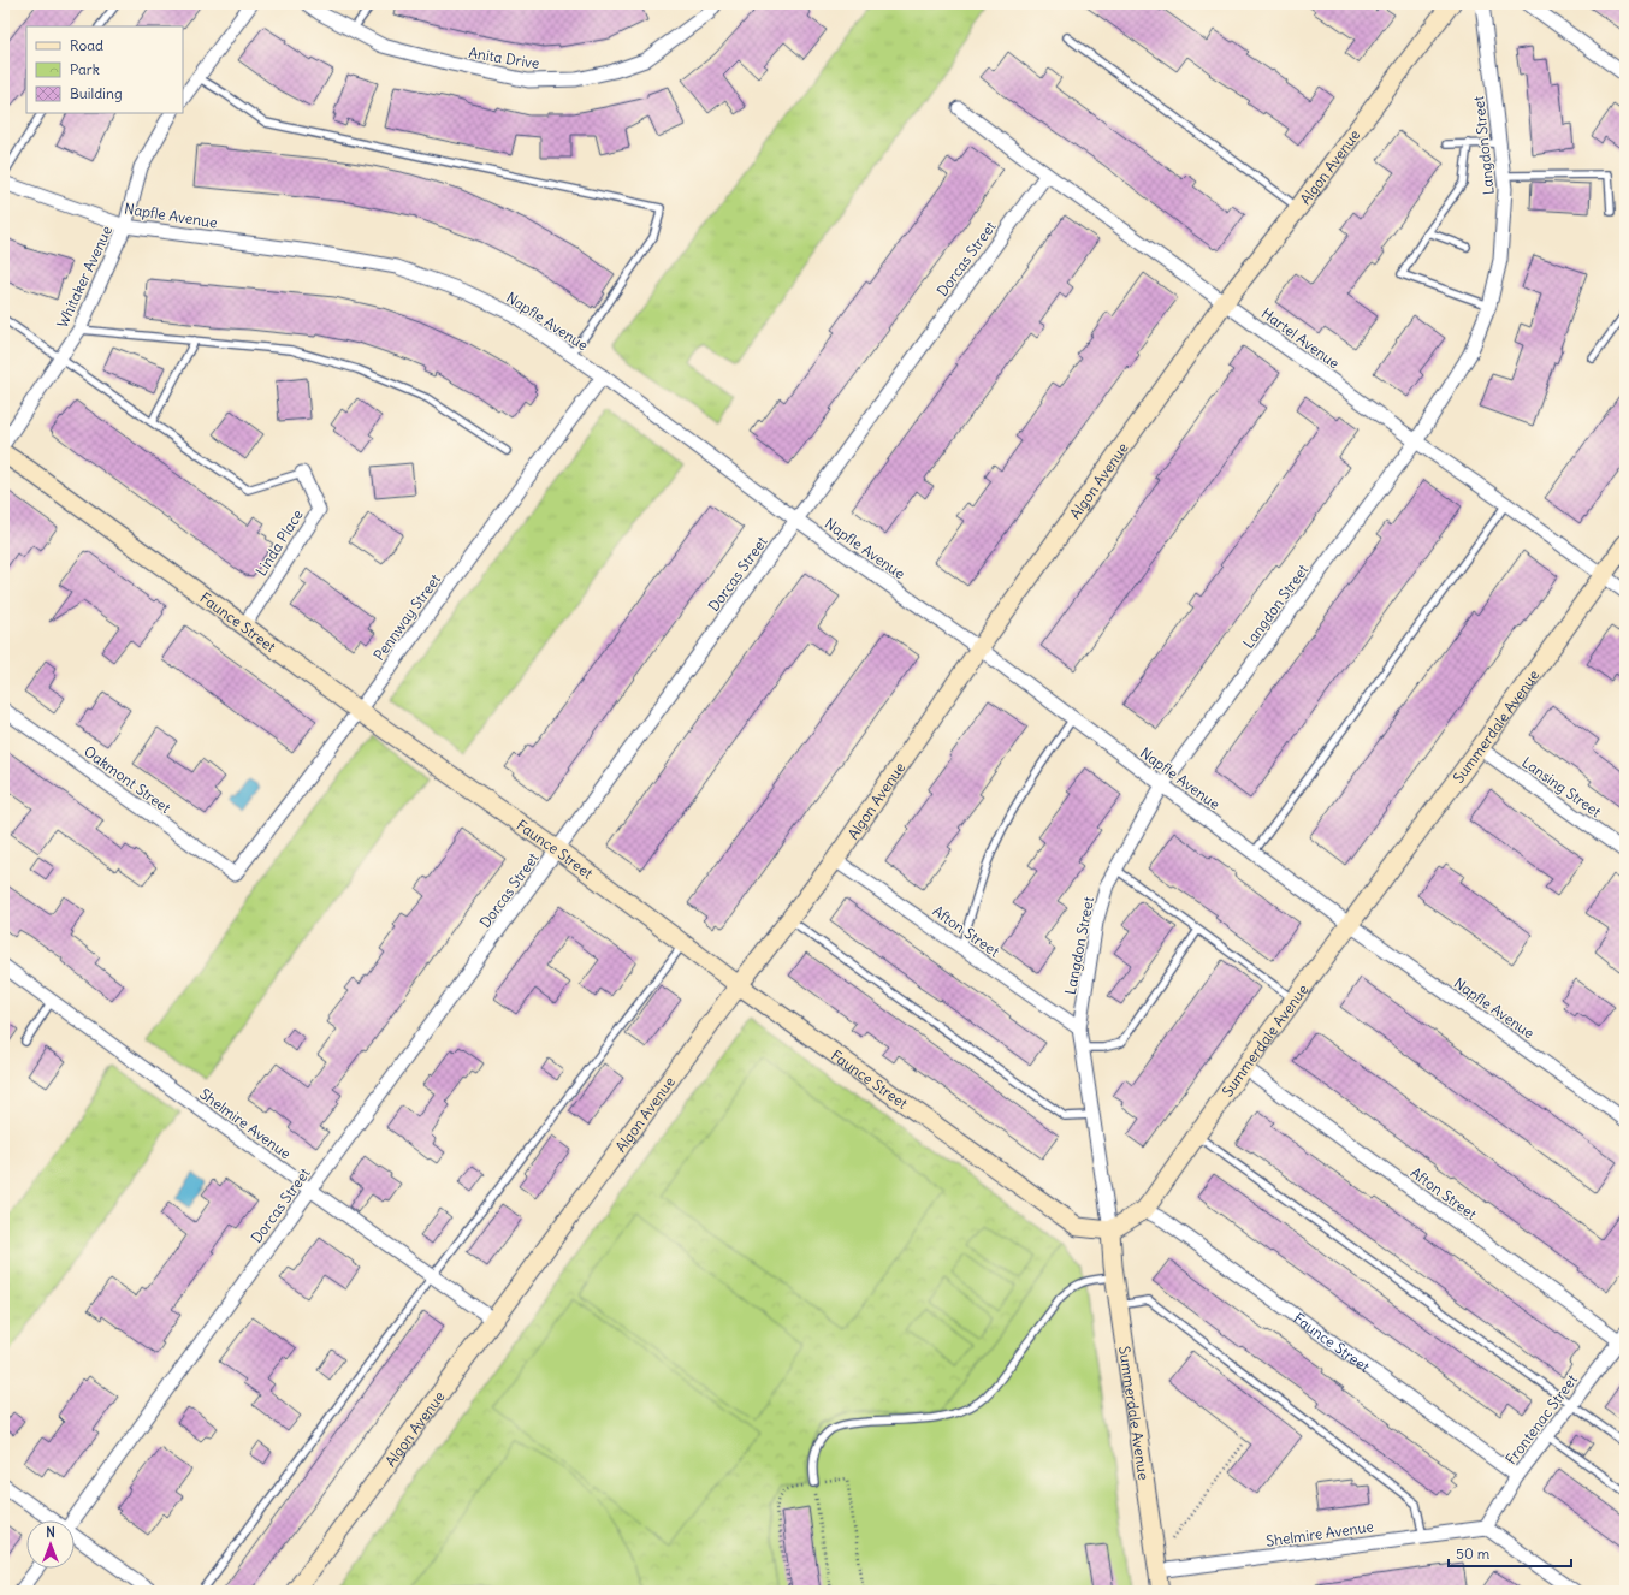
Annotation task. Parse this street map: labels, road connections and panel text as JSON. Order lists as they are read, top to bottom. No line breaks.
{"streets":{"street":["Anita Drive","Langdon Street","Algon Avenue","Napfle Avenue","Dorcas Street","Whitaker Avenue","Hartel Avenue","Linda Place","Pennway Street","Faunce Street","Summerdale Avenue","Oakmont Street","Lansing Street","Afton Street","Shelmire Avenue","Frontenac Street"]},"crossings":[["Langdon Street","Napfle Avenue"],["Langdon Street","Hartel Avenue"],["Langdon Street","Faunce Street"],["Langdon Street","Summerdale Avenue"],["Langdon Street","Afton Street"],["Algon Avenue","Napfle Avenue"],["Algon Avenue","Hartel Avenue"],["Algon Avenue","Faunce Street"],["Algon Avenue","Afton Street"],["Algon Avenue","Shelmire Avenue"],["Napfle Avenue","Dorcas Street"],["Napfle Avenue","Whitaker Avenue"],["Napfle Avenue","Pennway Street"],["Napfle Avenue","Summerdale Avenue"],["Dorcas Street","Hartel Avenue"],["Dorcas Street","Faunce Street"],["Dorcas Street","Shelmire Avenue"],["Hartel Avenue","Summerdale Avenue"],["Linda Place","Faunce Street"],["Pennway Street","Faunce Street"],["Pennway Street","Oakmont Street"],["Faunce Street","Summerdale Avenue"],["Faunce Street","Frontenac Street"],["Summerdale Avenue","Lansing Street"],["Summerdale Avenue","Afton Street"],["Summerdale Avenue","Shelmire Avenue"],["Afton Street","Frontenac Street"],["Shelmire Avenue","Frontenac Street"]],"legend":["Road","Park","Building"],"scale_bar":"50 m","north":"top"}
